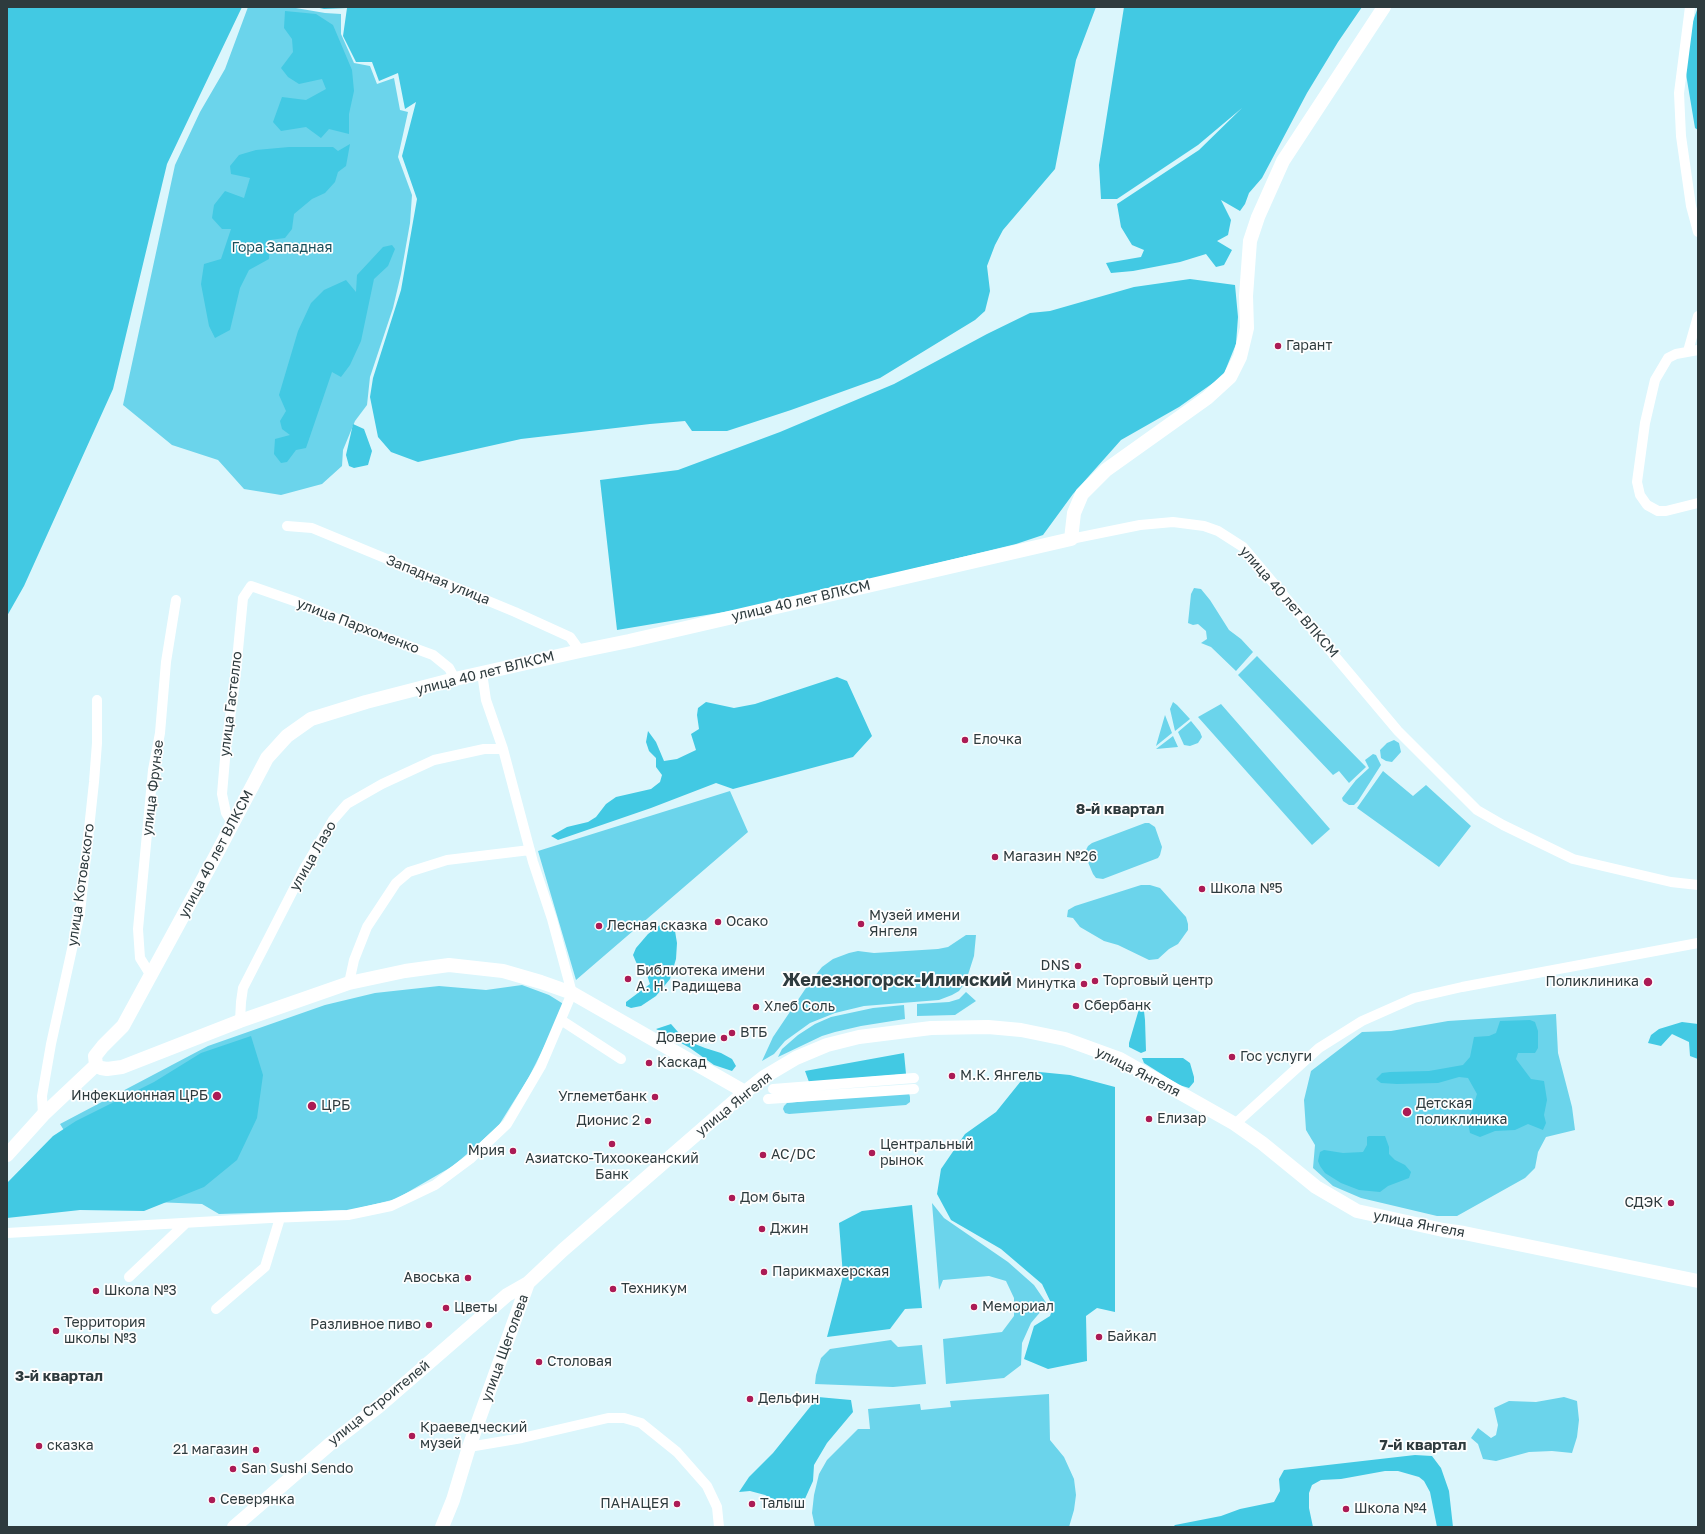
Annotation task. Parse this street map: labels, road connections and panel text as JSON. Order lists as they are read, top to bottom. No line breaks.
{"streets":{"street":["Западная улица","улица 40 лет ВЛКСМ","улица Пархоменко","улица Гастелло","улица Фрунзе","улица Лазо","улица Котовского","улица Янгеля","улица Щеголева","улица Строителей"]},"crossings":[["Западная улица","улица 40 лет ВЛКСМ"],["улица 40 лет ВЛКСМ","улица Пархоменко"],["улица 40 лет ВЛКСМ","улица Гастелло"],["улица 40 лет ВЛКСМ","улица Фрунзе"],["улица 40 лет ВЛКСМ","улица Котовского"],["улица Пархоменко","улица Гастелло"],["улица Янгеля","улица Щеголева"],["улица Янгеля","улица Строителей"],["улица Щеголева","улица Строителей"]],"districts":["8-й квартал","Железногорск-Илимский","3-й квартал","7-й квартал"],"parks":["Гора Западная"],"places":["Гарант","Елочка","Магазин №26","Школа №5","Осако","Музей имени Янгеля","Лесная сказка","DNS","Библиотека имени А. Н. Радищева","Торговый центр","Поликлиника","Минутка","Сбербанк","Хлеб Соль","ВТБ","Доверие","Гос услуги","Каскад","М.К. Янгель","Инфекционная ЦРБ","Углеметбанк","ЦРБ","Детская поликлиника","Елизар","Дионис 2","Азиатско-Тихоокеанский Банк","Мрия","Центральный рынок","AC/DC","Дом быта","СДЭК","Джин","Парикмахерская","Авоська","Техникум","Школа №3","Мемориал","Цветы","Разливное пиво","Территория школы №3","Байкал","Столовая","Дельфин","Краеведческий музей","сказка","21 магазин","San Sushi Sendo","Северянка","ПАНАЦЕЯ","Талыш","Школа №4"]}
